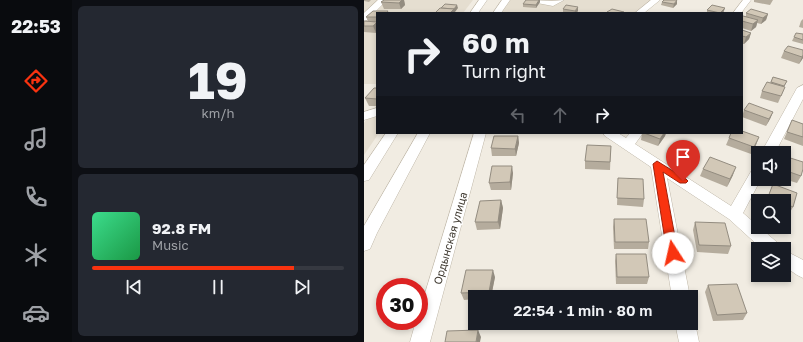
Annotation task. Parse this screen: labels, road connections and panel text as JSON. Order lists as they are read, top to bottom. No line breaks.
{"streets":{"street":["Ордынская улица"]},"page":{"tabs":"22:53","tile":["19","km/h"],"turn":["60 m","Turn right"],"song":["92.8 FM","Music"],"limit":"30","trip":"22:54 · 1 min · 80 m"}}
